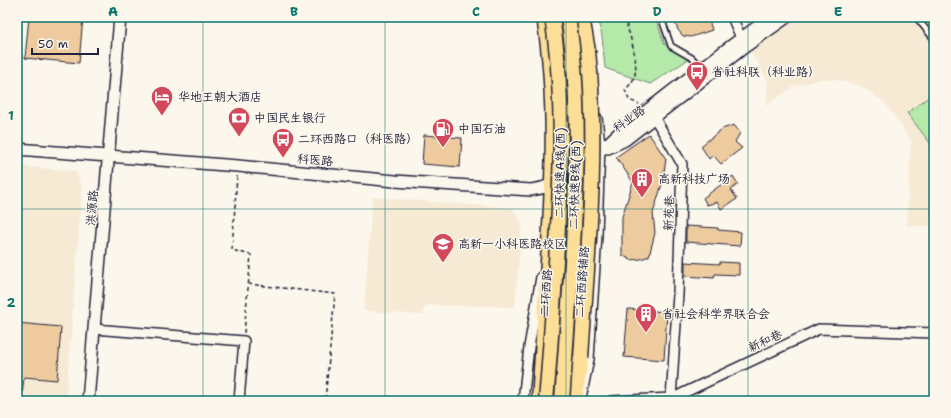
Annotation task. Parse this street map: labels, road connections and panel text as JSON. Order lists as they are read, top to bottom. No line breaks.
{"streets":{"main road":["二环快速A线(西)","二环快速B线(西)","二环西路"],"street":["科业路","科医路","洪源路","新苑巷","二环西路辅路","新和巷"]},"crossings":[["科业路","科医路"],["科业路","新苑巷"],["科业路","二环西路辅路"],["科医路","洪源路"],["科医路","二环西路辅路"],["科医路","二环西路"],["新苑巷","新和巷"]],"places":{"bus stop":["省社科联（科业路）","二环西路口（科医路）"],"hotel":["华地王朝大酒店"],"bank":["中国民生银行"],"fuel station":["中国石油"],"building":["高新科技广场","省社会科学界联合会"],"school or university":["高新一小科医路校区"]},"scale_bar":"50 m","grid":{"columns":["A","B","C","D","E"],"rows":["1","2"]}}
